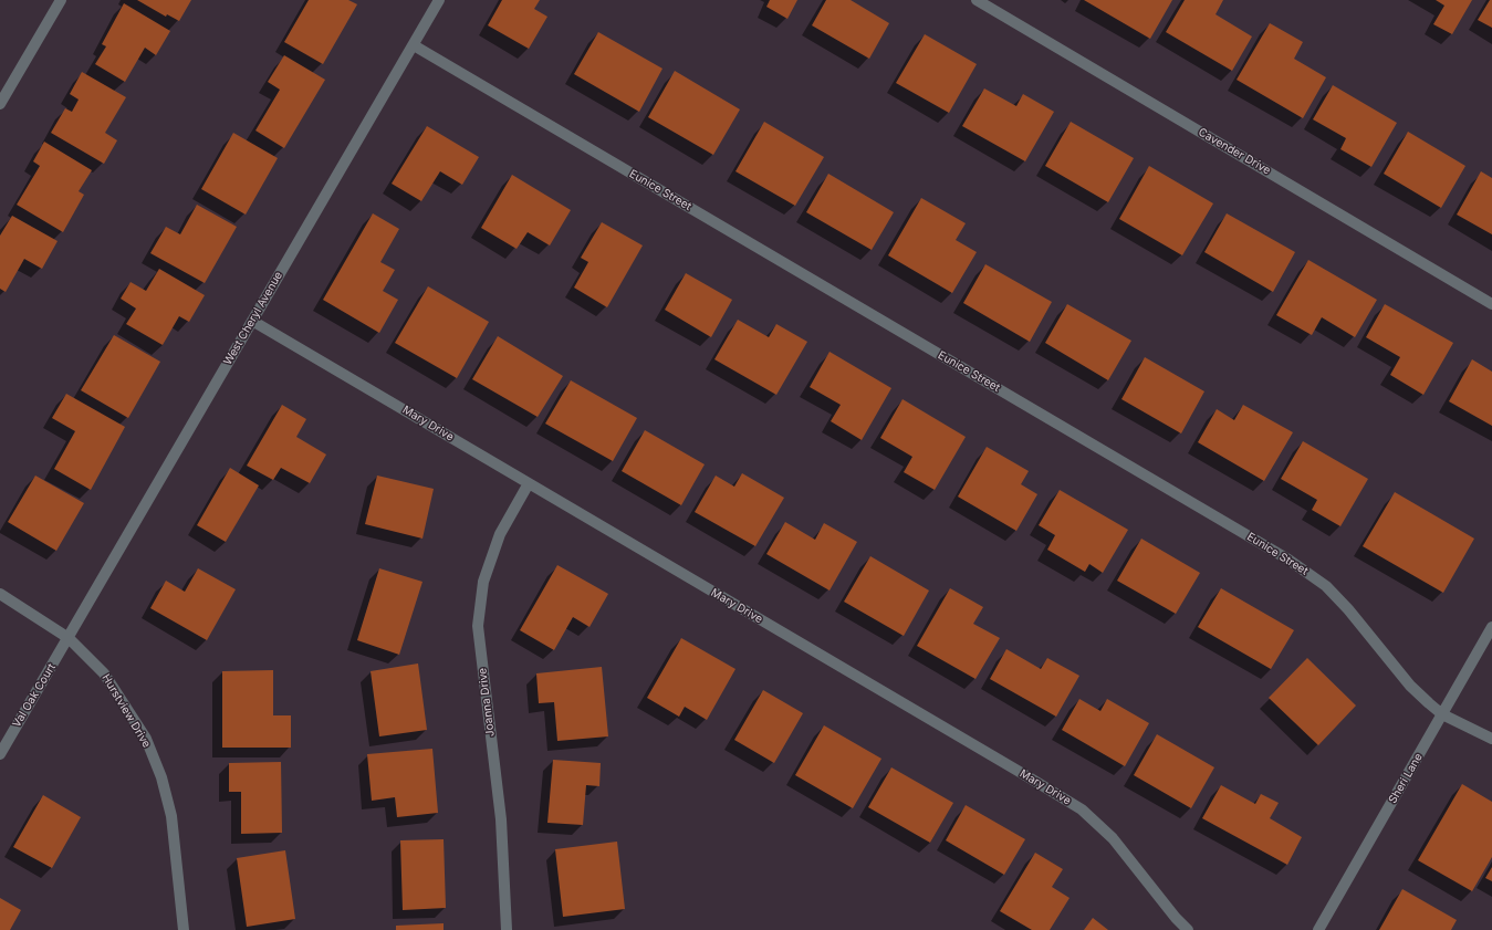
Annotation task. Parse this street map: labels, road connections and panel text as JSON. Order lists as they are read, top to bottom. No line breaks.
{"streets":{"street":["Cavender Drive","Eunice Street","West Cheryl Avenue","Mary Drive","Val Oak Court","Joanna Drive","Hurstview Drive","Sheri Lane"]},"crossings":[["Eunice Street","West Cheryl Avenue"],["Eunice Street","Sheri Lane"],["West Cheryl Avenue","Mary Drive"],["West Cheryl Avenue","Val Oak Court"],["West Cheryl Avenue","Hurstview Drive"],["Mary Drive","Joanna Drive"],["Val Oak Court","Hurstview Drive"]]}
